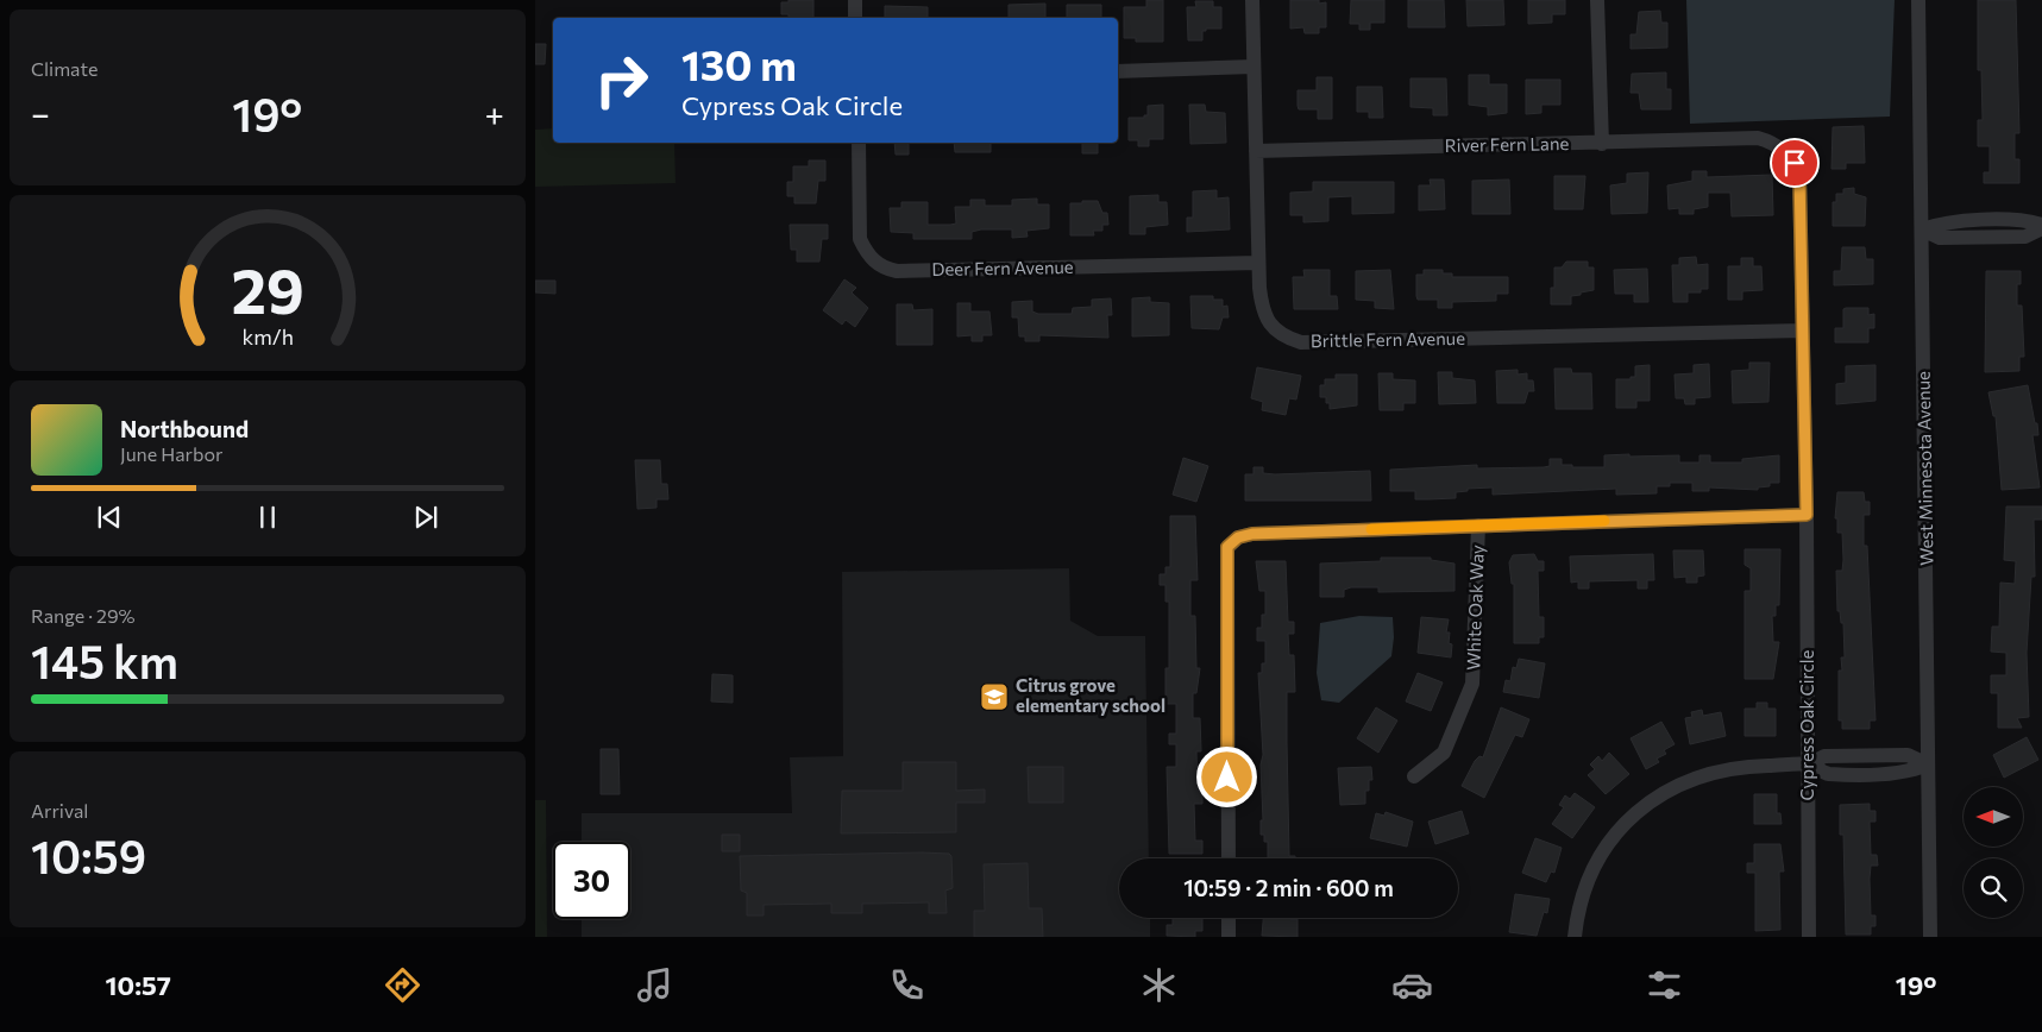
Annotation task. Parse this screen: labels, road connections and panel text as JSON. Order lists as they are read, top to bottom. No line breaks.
{"streets":{"street":["River Fern Lane","Deer Fern Avenue","Brittle Fern Avenue","West Minnesota Avenue","White Oak Way","Cypress Oak Circle"]},"crossings":[["River Fern Lane","Brittle Fern Avenue"],["River Fern Lane","Cypress Oak Circle"],["Deer Fern Avenue","Brittle Fern Avenue"],["Brittle Fern Avenue","Cypress Oak Circle"]],"places":{"school or university":["Citrus grove elementary school"]},"north":"left","page":{"tile":["Climate",["Range · 29%","145 km"],["Arrival","10:59"]],"turn":["130 m","Cypress Oak Circle"],"heat":["−","19°","+"],"song":["Northbound","June Harbor"],"limit":"30","trip":"10:59 · 2 min · 600 m","tabs":["10:57","19°"],"gauge":["29","km/h"]}}
